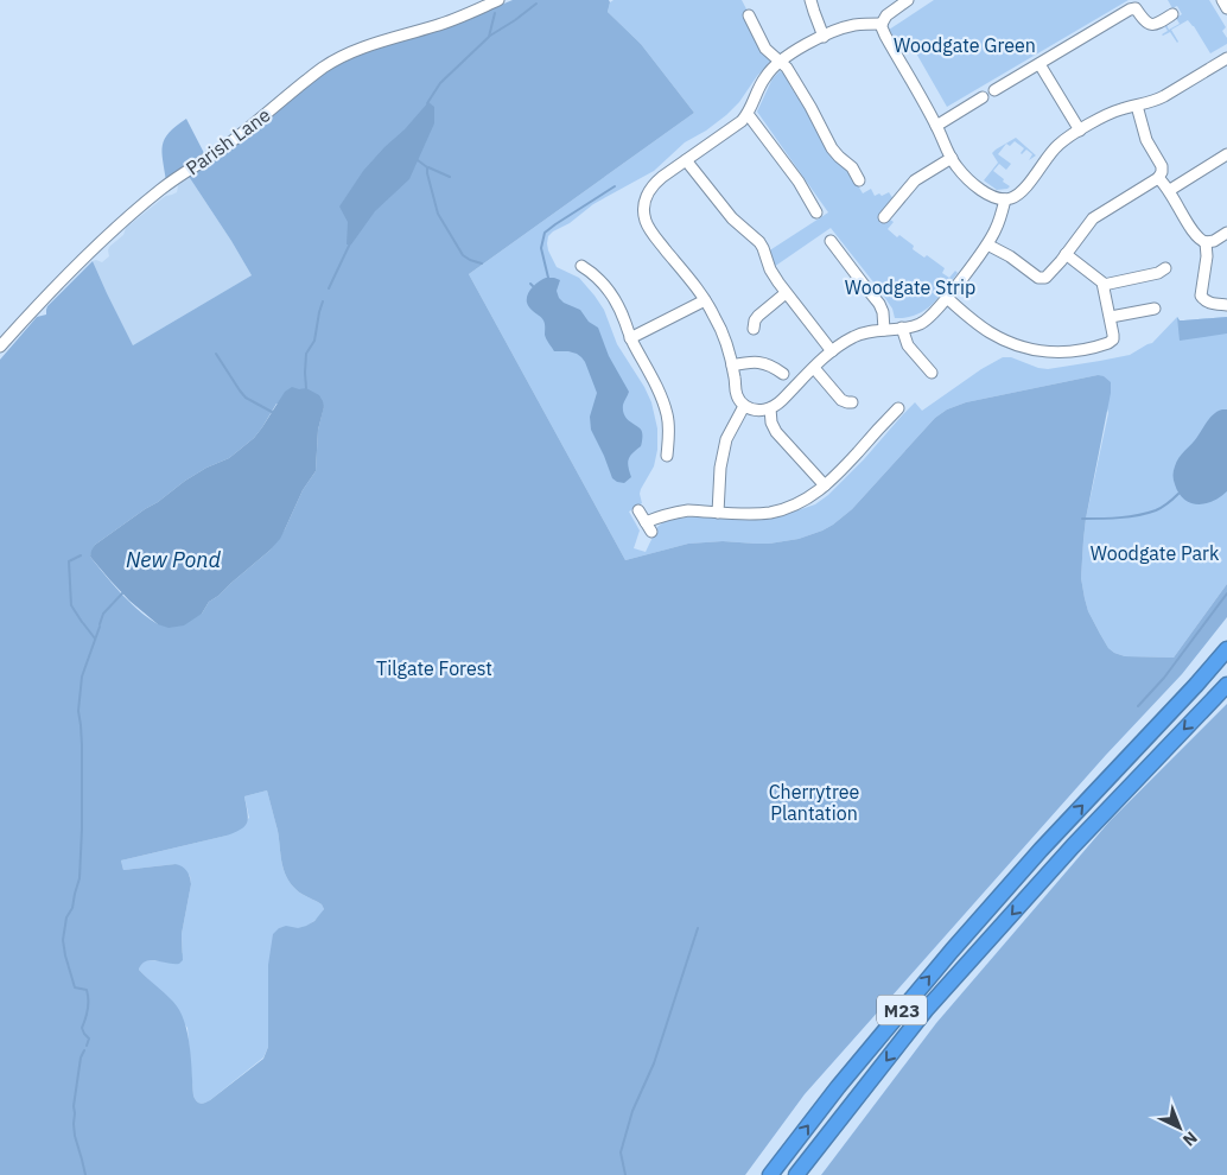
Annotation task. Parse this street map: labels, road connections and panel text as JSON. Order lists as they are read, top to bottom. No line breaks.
{"streets":{"highway":["M23"],"street":["Parish Lane"]},"water":["New Pond"],"parks":["Woodgate Green","Woodgate Strip","Woodgate Park","Tilgate Forest","Cherrytree Plantation"],"north":"bottom right"}
